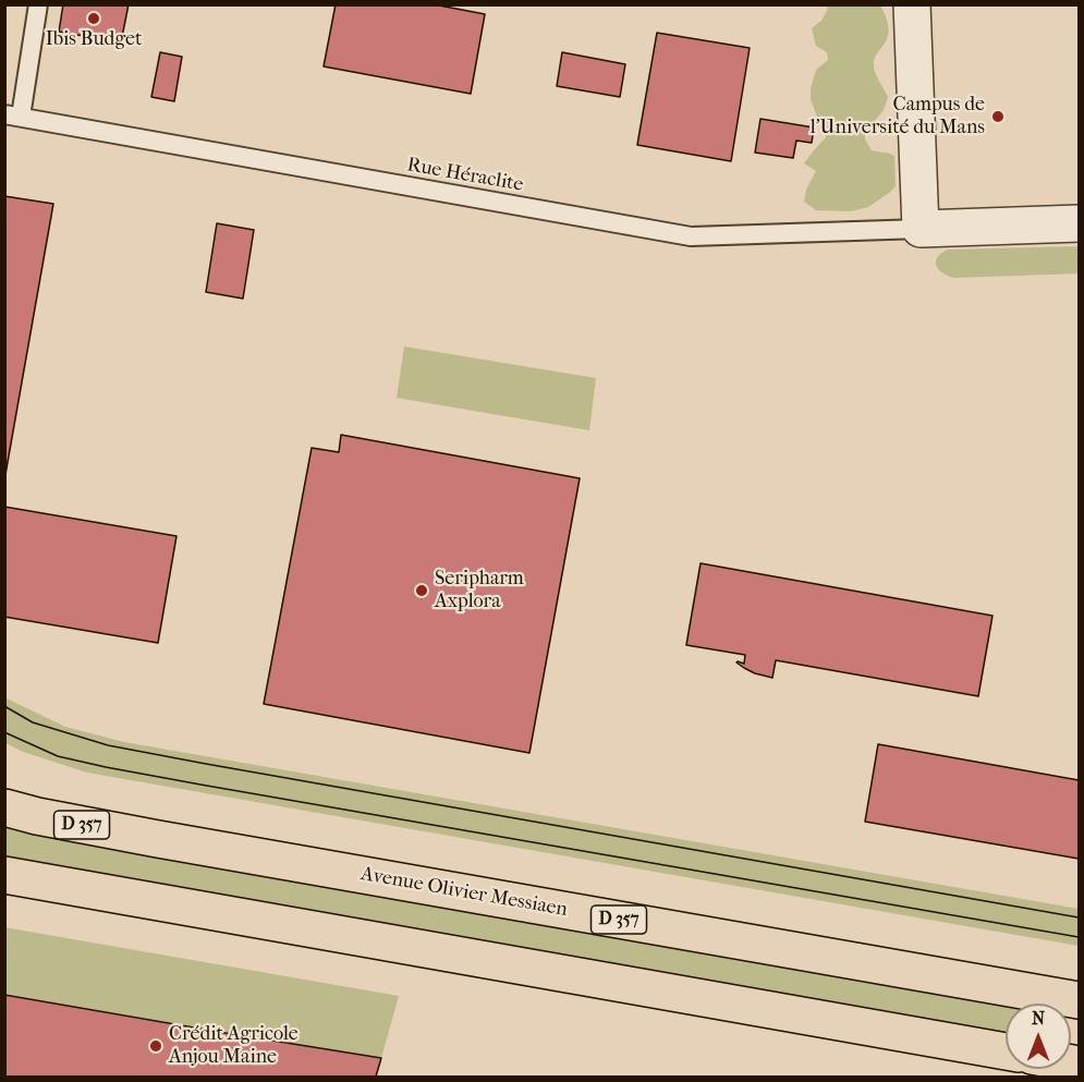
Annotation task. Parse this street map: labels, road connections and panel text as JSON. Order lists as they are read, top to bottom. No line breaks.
{"streets":{"main road":["D 357","Avenue Olivier Messiaen"],"lane":["Rue Héraclite"]},"places":["Ibis Budget","Campus de l'Université du Mans","Seripharm Axplora","Crédit Agricole Anjou Maine"],"north":"top"}
